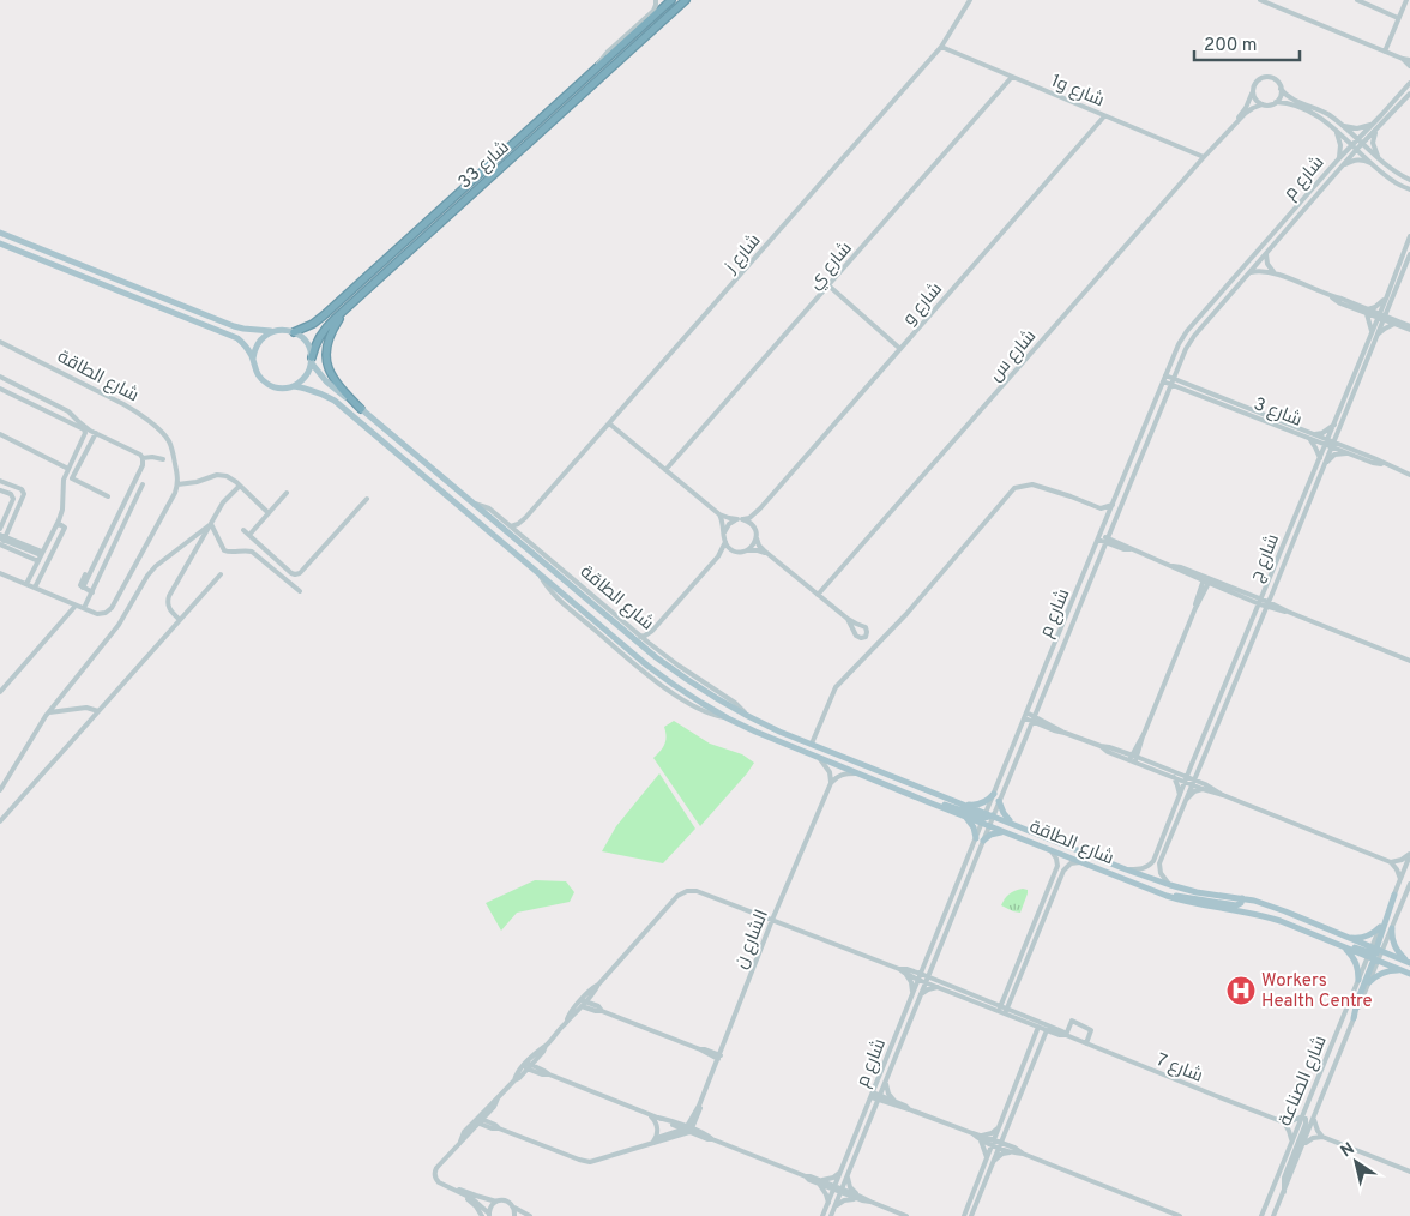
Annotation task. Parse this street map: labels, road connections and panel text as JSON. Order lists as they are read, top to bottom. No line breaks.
{"streets":{"highway":["شارع 33"],"main road":["شارع الطاقة"],"street":["شارع و1","شارع م","شارع ز","شارع ي","شارع و","شارع س","شارع 3","شارع ج","الشارع ن","شارع 7","شارع الصناعة"]},"crossings":[["شارع و1","شارع ز"],["شارع و1","شارع ي"],["شارع و1","شارع و"],["شارع و1","شارع س"],["شارع 33","شارع الطاقة"],["شارع م","شارع الطاقة"],["شارع م","شارع 3"],["شارع م","شارع ج"],["شارع م","شارع 7"],["شارع ز","شارع الطاقة"],["شارع الطاقة","شارع ج"],["شارع الطاقة","شارع الصناعة"],["شارع 3","شارع ج"],["الشارع ن","شارع 7"]],"places":{"hospital":["Workers Health Centre"]},"scale_bar":"200 m","north":"top left"}
